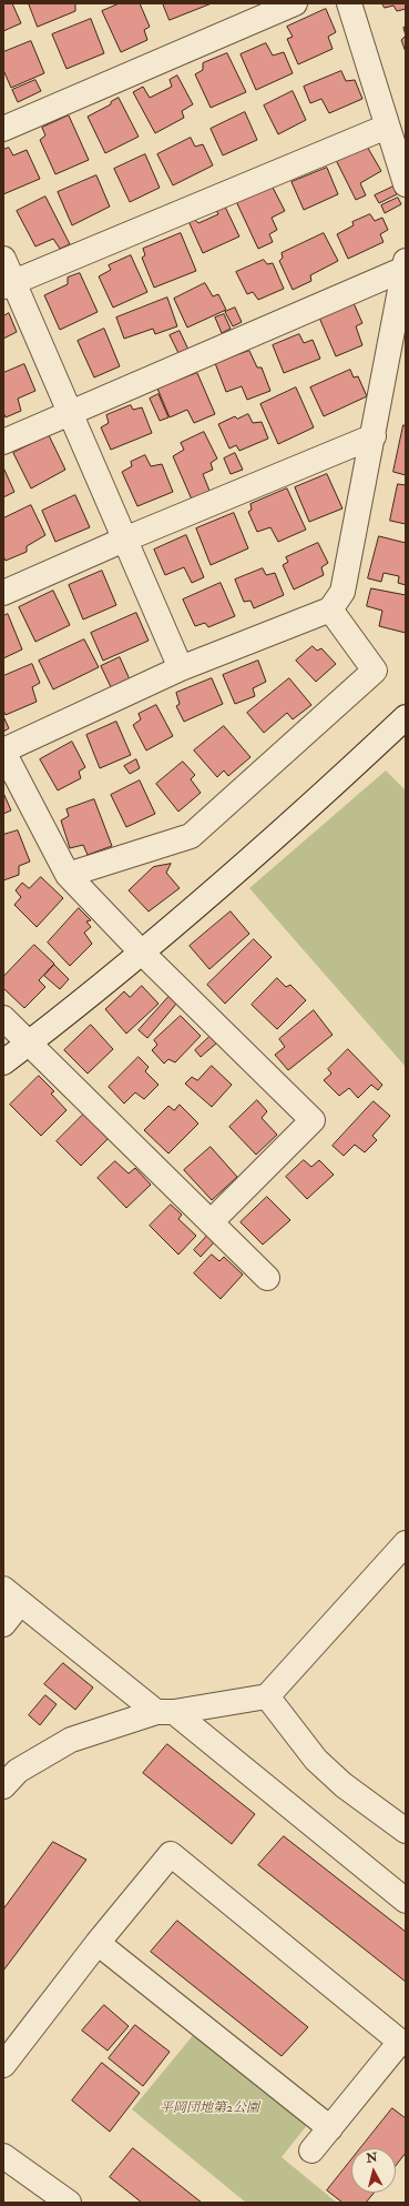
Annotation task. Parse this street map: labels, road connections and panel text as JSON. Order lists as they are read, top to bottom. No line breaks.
{"parks":["平岡団地第2公園"],"north":"top"}
